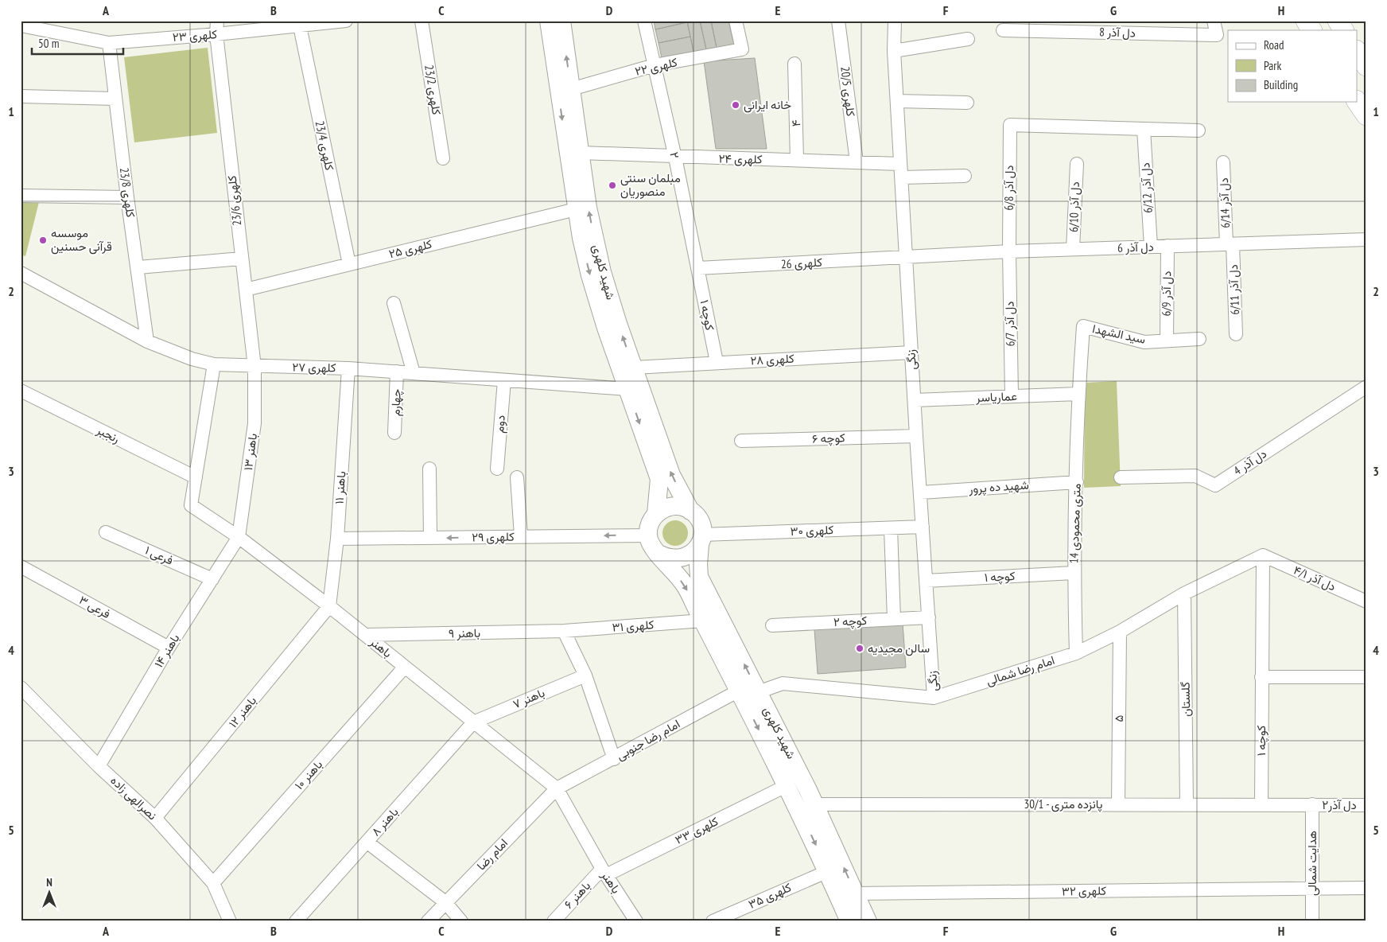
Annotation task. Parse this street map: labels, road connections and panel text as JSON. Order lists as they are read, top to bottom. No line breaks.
{"streets":{"main road":["شهید کلهری"],"street":["دل آذر 8","کلهری ۲۳","کلهری ۲۲","کلهری 23/2","کلهری 20/5","۴","کلهری 23/4","۲","کلهری ۲۴","دل آذر 6/8","دل آذر 6/12","کلهری 23/8","کلهری 23/6","دل آذر 6/14","دل آذر 6/10","دل آذر 6","کلهری ۲۵","کلهری 26","دل آذر 6/11","دل آذر 6/9","۱ کوچه","دل آذر 6/7","سید الشهدا","کلهری ۲۸","زنگی","کلهری ۲۷","عماریاسر","چهارم","دوم","رنجبر","۶ کوچه","باهنر ۱۳","دل آذر 4","شهید ده پرور","باهنر ۱۱","14 متری محمودی","کلهری ۳۰","کلهری ۲۹","فرعی ۱","دل آذر ۴/۱","فرعی ۳","۲ کوچه","کلهری ۳۱","باهنر ۹","باهنر","باهنر ۱۴","امام رضا شمالی","باهنر ۷","گلستان","باهنر ۱۲","۵","امام رضا جنوبی","کوچه ۱","باهنر ۱۰","نصرالهی زاده","30/1 - پانزده متری","دل آذر۲","باهنر ۸","کلهری ۳۳","امام رضا","هدایت شمالی","کلهری ۳۲","باهنر ۶","کلهری ۳۵"]},"crossings":[["کلهری ۲۳","کلهری 23/4"],["کلهری ۲۳","کلهری 23/8"],["کلهری ۲۳","کلهری 23/6"],["کلهری ۲۲","۲"],["کلهری ۲۲","شهید کلهری"],["کلهری 20/5","کلهری ۲۴"],["۴","کلهری ۲۴"],["کلهری 23/4","کلهری ۲۵"],["۲","کلهری ۲۴"],["۲","کلهری 26"],["۲","۱ کوچه"],["کلهری ۲۴","شهید کلهری"],["کلهری ۲۴","زنگی"],["دل آذر 6/8","دل آذر 6/12"],["دل آذر 6/8","دل آذر 6"],["دل آذر 6/8","دل آذر 6/7"],["دل آذر 6/12","دل آذر 6"],["کلهری 23/8","کلهری ۲۷"],["کلهری 23/6","کلهری ۲۵"],["کلهری 23/6","کلهری ۲۷"],["کلهری 23/6","باهنر ۱۳"],["دل آذر 6/14","دل آذر 6"],["دل آذر 6/14","دل آذر 6/11"],["دل آذر 6/10","دل آذر 6"],["دل آذر 6","کلهری 26"],["دل آذر 6","دل آذر 6/11"],["دل آذر 6","دل آذر 6/9"],["دل آذر 6","دل آذر 6/7"],["دل آذر 6","زنگی"],["کلهری ۲۵","شهید کلهری"],["کلهری 26","۱ کوچه"],["کلهری 26","زنگی"],["شهید کلهری","کلهری ۲۸"],["شهید کلهری","کلهری ۲۷"],["شهید کلهری","کلهری ۳۰"],["شهید کلهری","کلهری ۲۹"],["شهید کلهری","کلهری ۳۱"],["شهید کلهری","امام رضا شمالی"],["شهید کلهری","امام رضا جنوبی"],["شهید کلهری","30/1 - پانزده متری"],["شهید کلهری","کلهری ۳۳"],["شهید کلهری","کلهری ۳۲"],["شهید کلهری","کلهری ۳۵"],["دل آذر 6/9","سید الشهدا"],["۱ کوچه","کلهری ۲۸"],["۱ کوچه","زنگی"],["۱ کوچه","14 متری محمودی"],["دل آذر 6/7","عماریاسر"],["سید الشهدا","عماریاسر"],["سید الشهدا","14 متری محمودی"],["کلهری ۲۸","زنگی"],["زنگی","عماریاسر"],["زنگی","۶ کوچه"],["زنگی","شهید ده پرور"],["زنگی","کلهری ۳۰"],["زنگی","۲ کوچه"],["زنگی","امام رضا شمالی"],["کلهری ۲۷","چهارم"],["کلهری ۲۷","دوم"],["کلهری ۲۷","باهنر ۱۳"],["کلهری ۲۷","باهنر ۱۱"],["کلهری ۲۷","باهنر"],["عماریاسر","14 متری محمودی"],["رنجبر","باهنر"],["باهنر ۱۳","باهنر"],["باهنر ۱۳","باهنر ۱۴"],["شهید ده پرور","14 متری محمودی"],["باهنر ۱۱","کلهری ۲۹"],["باهنر ۱۱","باهنر"],["باهنر ۱۱","باهنر ۱۲"],["14 متری محمودی","امام رضا شمالی"],["کلهری ۳۰","کلهری ۲۹"],["فرعی ۱","باهنر ۱۴"],["دل آذر ۴/۱","امام رضا شمالی"],["دل آذر ۴/۱","کوچه ۱"],["فرعی ۳","باهنر ۱۴"],["کلهری ۳۱","باهنر ۹"],["باهنر ۹","باهنر"],["باهنر","باهنر ۱۴"],["باهنر","باهنر ۷"],["باهنر","باهنر ۱۲"],["باهنر","امام رضا جنوبی"],["باهنر","باهنر ۱۰"],["باهنر","باهنر ۸"],["باهنر","کلهری ۳۳"],["باهنر","امام رضا"],["باهنر","باهنر ۶"],["باهنر ۱۴","نصرالهی زاده"],["امام رضا شمالی","گلستان"],["امام رضا شمالی","۵"],["امام رضا شمالی","کوچه ۱"],["باهنر ۷","باهنر ۸"],["گلستان","30/1 - پانزده متری"],["باهنر ۱۲","نصرالهی زاده"],["۵","30/1 - پانزده متری"],["امام رضا جنوبی","امام رضا"],["کوچه ۱","30/1 - پانزده متری"],["باهنر ۱۰","نصرالهی زاده"],["30/1 - پانزده متری","دل آذر۲"],["30/1 - پانزده متری","هدایت شمالی"],["دل آذر۲","هدایت شمالی"],["کلهری ۳۳","باهنر ۶"],["هدایت شمالی","کلهری ۳۲"]],"one_way":["کلهری ۲۹"],"places":["خانه ایرانی","مبلمان سنتی منصوریان","موسسه قرآنی حسنین","سالن مجیدیه"],"legend":["Road","Park","Building"],"scale_bar":"50 m","north":"top","grid":{"columns":["A","B","C","D","E","F","G","H"],"rows":["1","2","3","4","5"]}}
